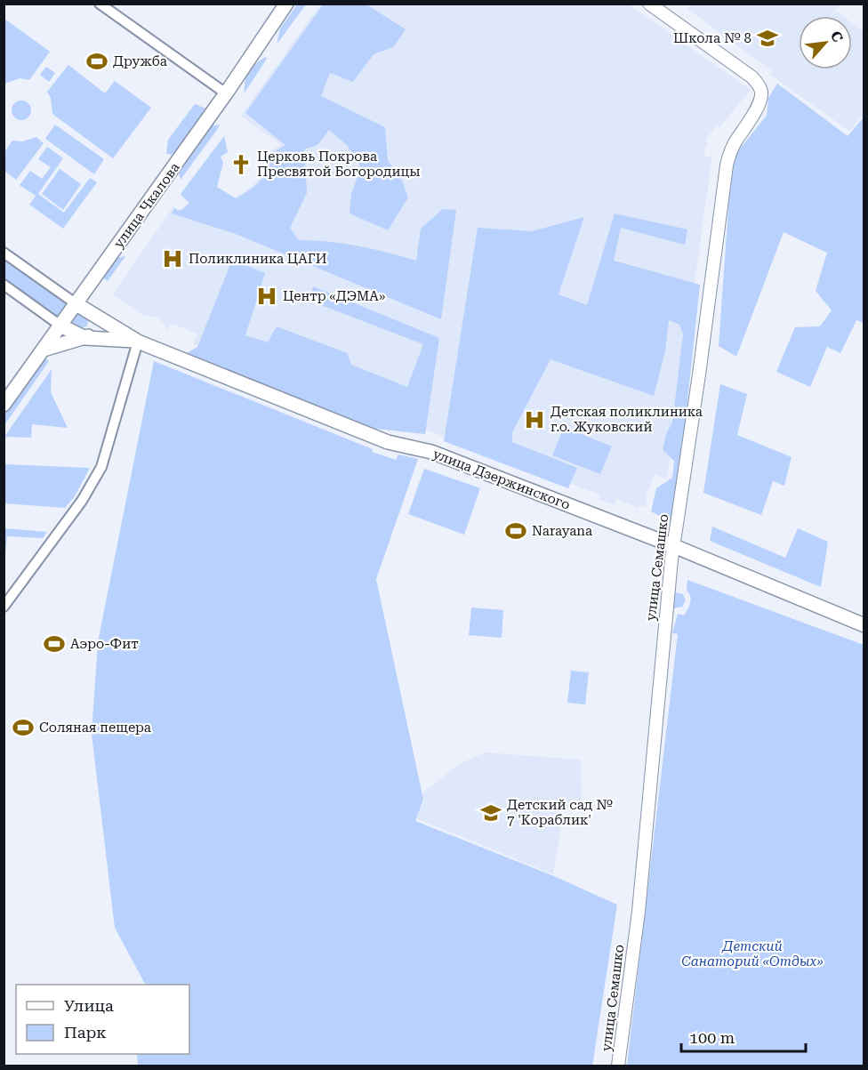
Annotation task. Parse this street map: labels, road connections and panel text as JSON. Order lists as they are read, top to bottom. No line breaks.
{"streets":{"main road":["улица Чкалова","улица Дзержинского"],"street":["улица Семашко"]},"crossings":[["улица Чкалова","улица Дзержинского"],["улица Дзержинского","улица Семашко"]],"parks":["Детский Санаторий «Отдых»"],"places":{"school or university":["Школа № 8","Детский сад № 7 'Кораблик'"],"sports":["Дружба","Narayana","Аэро-Фит","Соляная пещера"],"church":["Церковь Покрова Пресвятой Богородицы"],"hospital":["Поликлиника ЦАГИ","Центр «ДЭМА»","Детская поликлиника г.о. Жуковский"]},"legend":["Улица","Парк"],"scale_bar":"100 m","north":"top right"}
